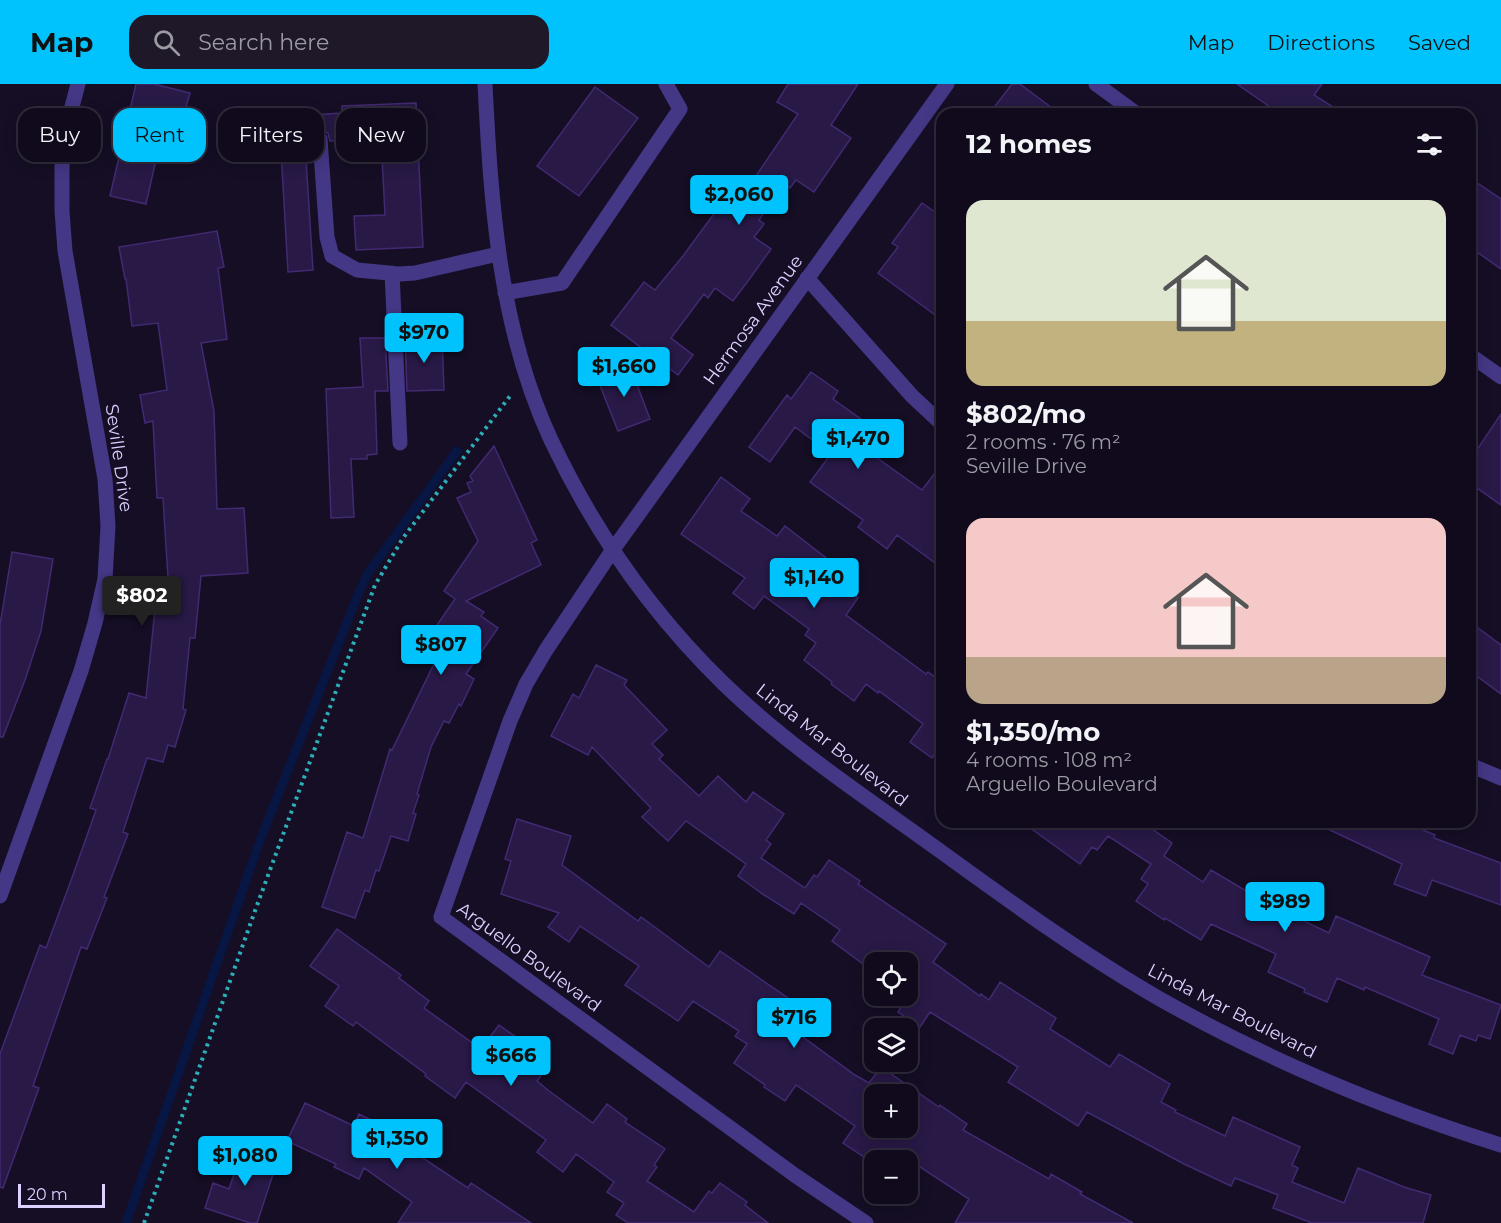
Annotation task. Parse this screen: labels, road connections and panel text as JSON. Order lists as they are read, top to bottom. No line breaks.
{"streets":{"street":["Hermosa Avenue","Seville Drive","Linda Mar Boulevard","Arguello Boulevard"]},"crossings":[["Hermosa Avenue","Linda Mar Boulevard"],["Hermosa Avenue","Arguello Boulevard"],["Linda Mar Boulevard","Arguello Boulevard"]],"scale_bar":"20 m","page":{"header":"Map","search":"Search here","nav":["Map","Directions","Saved"],"chip":["Buy","Rent","Filters","New"],"heading":"12 homes","price":["$2,060","$970","$1,660","$1,470","$1,140","$802","$807","$989","$716","$666","$1,350","$1,080"],"list":[{"name":"$802/mo","note":"2 rooms · 76 m² · Seville Drive"},{"name":"$1,350/mo","note":"4 rooms · 108 m² · Arguello Boulevard"}],"map_buttons":["+","−"],"scale":"20 m"}}
